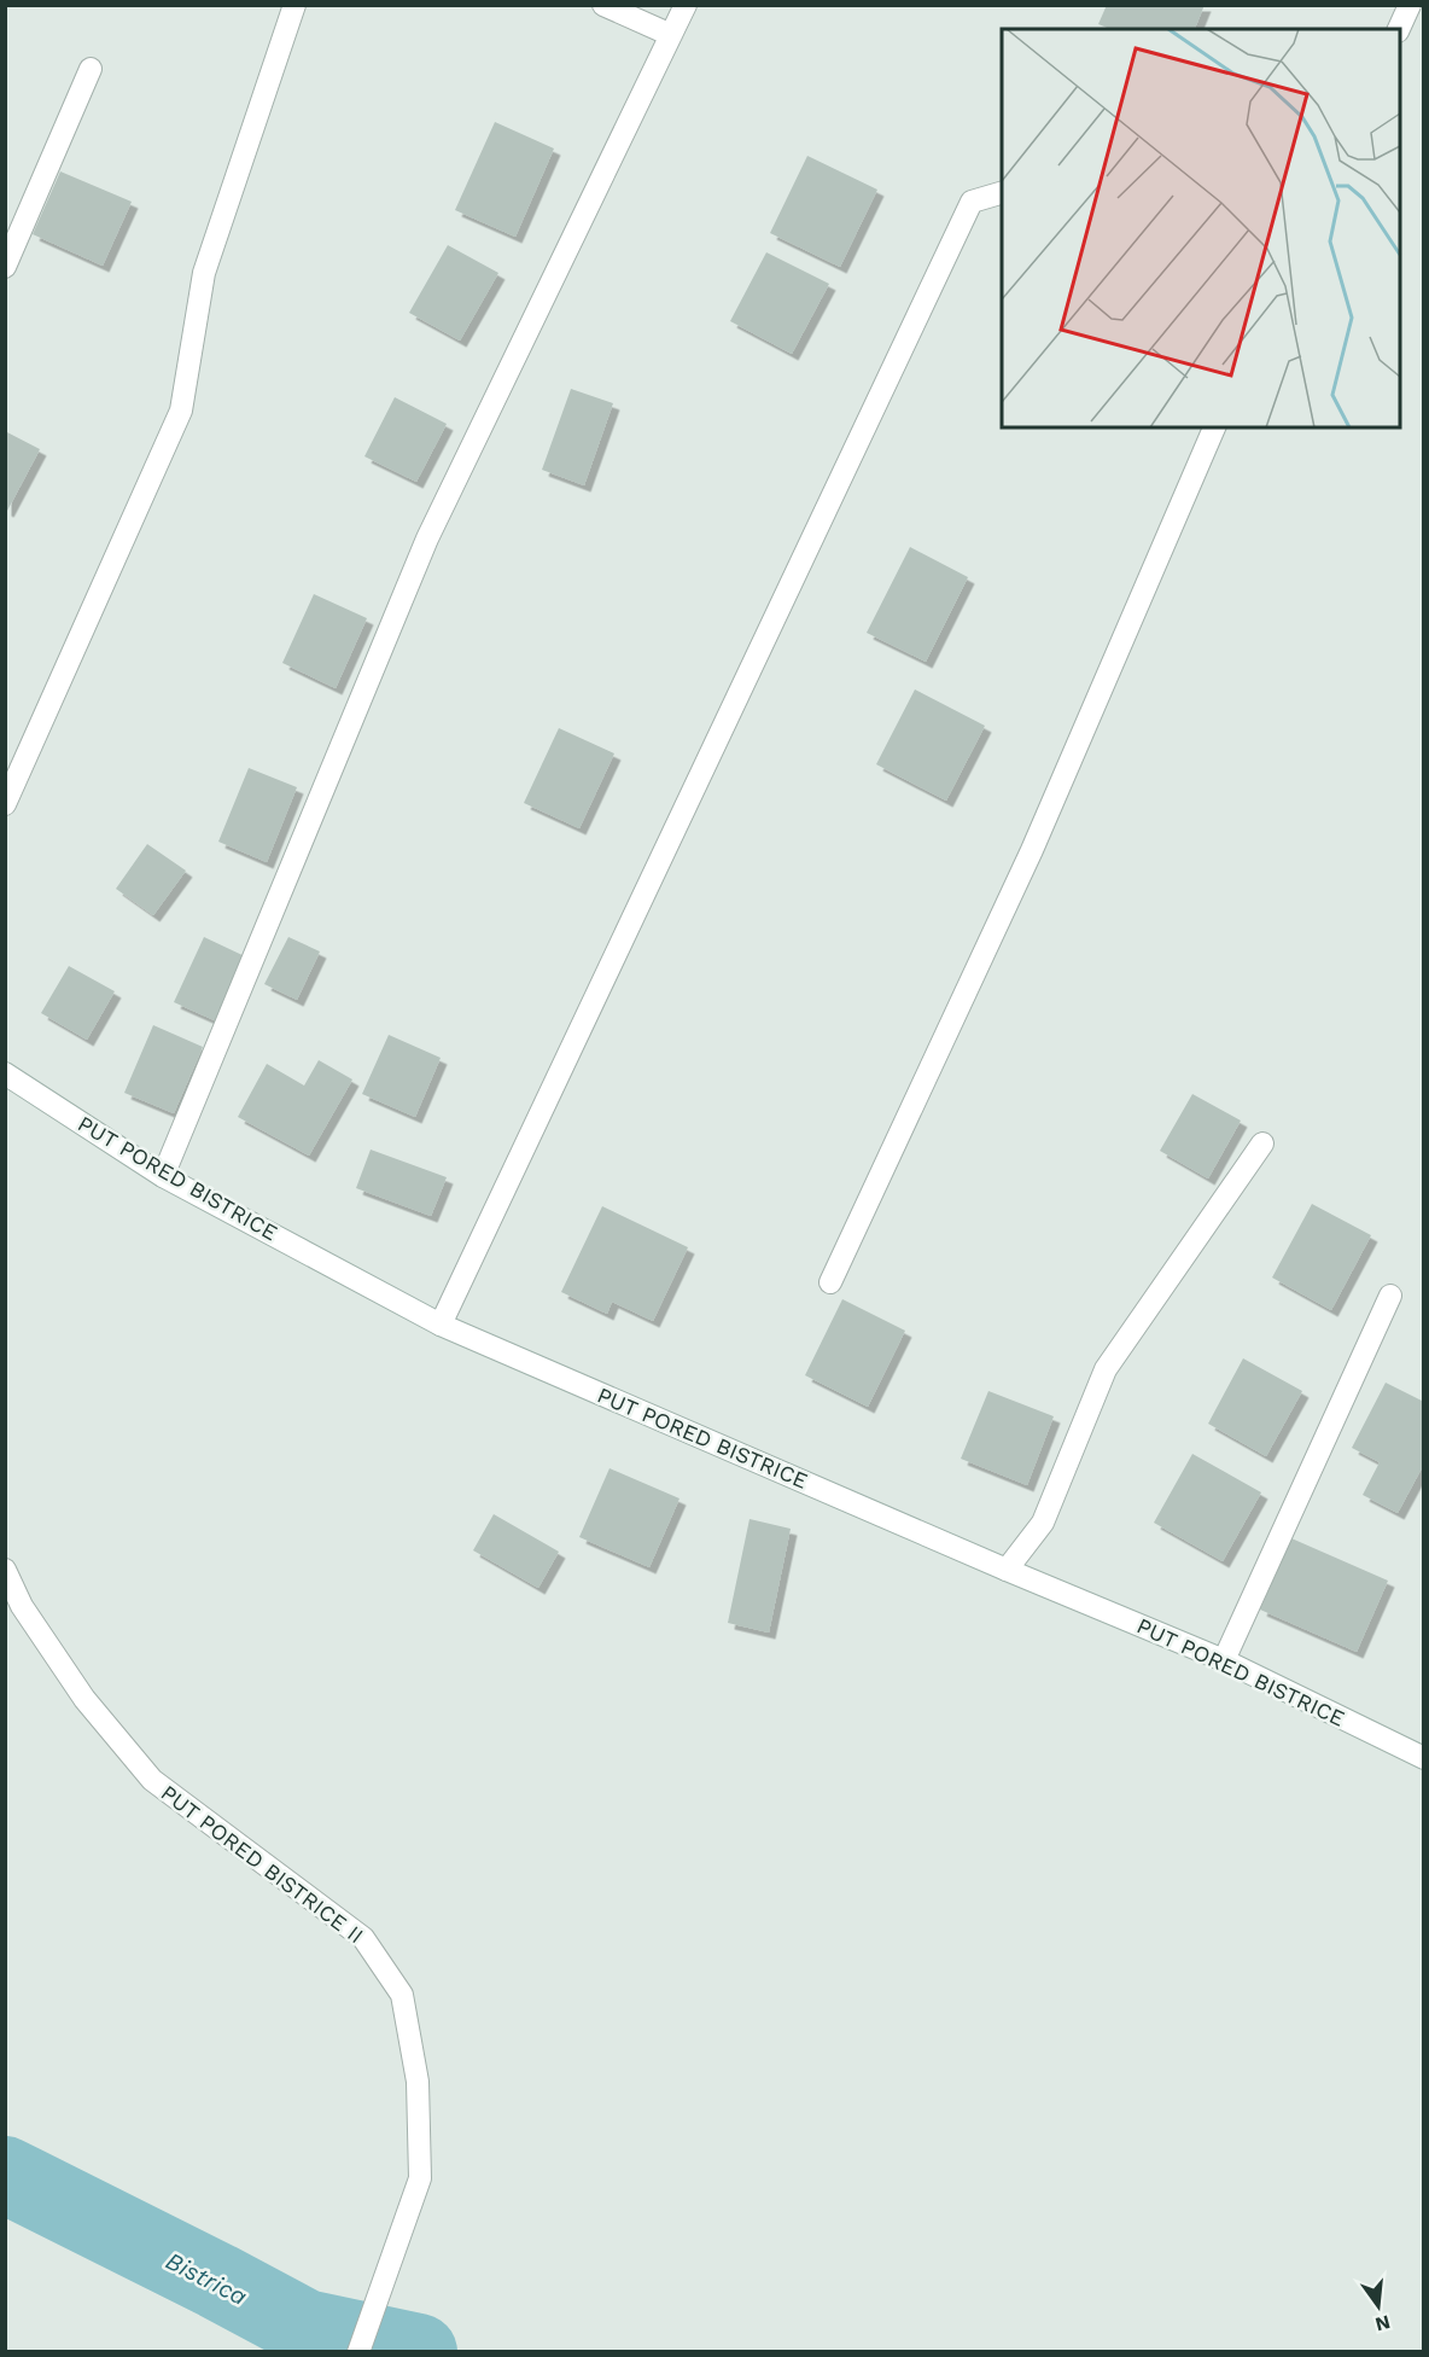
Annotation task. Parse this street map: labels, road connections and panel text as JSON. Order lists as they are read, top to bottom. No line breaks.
{"streets":{"street":["PUT PORED BISTRICE","PUT PORED BISTRICE II"]},"water":["Bistrica"],"north":"bottom"}
